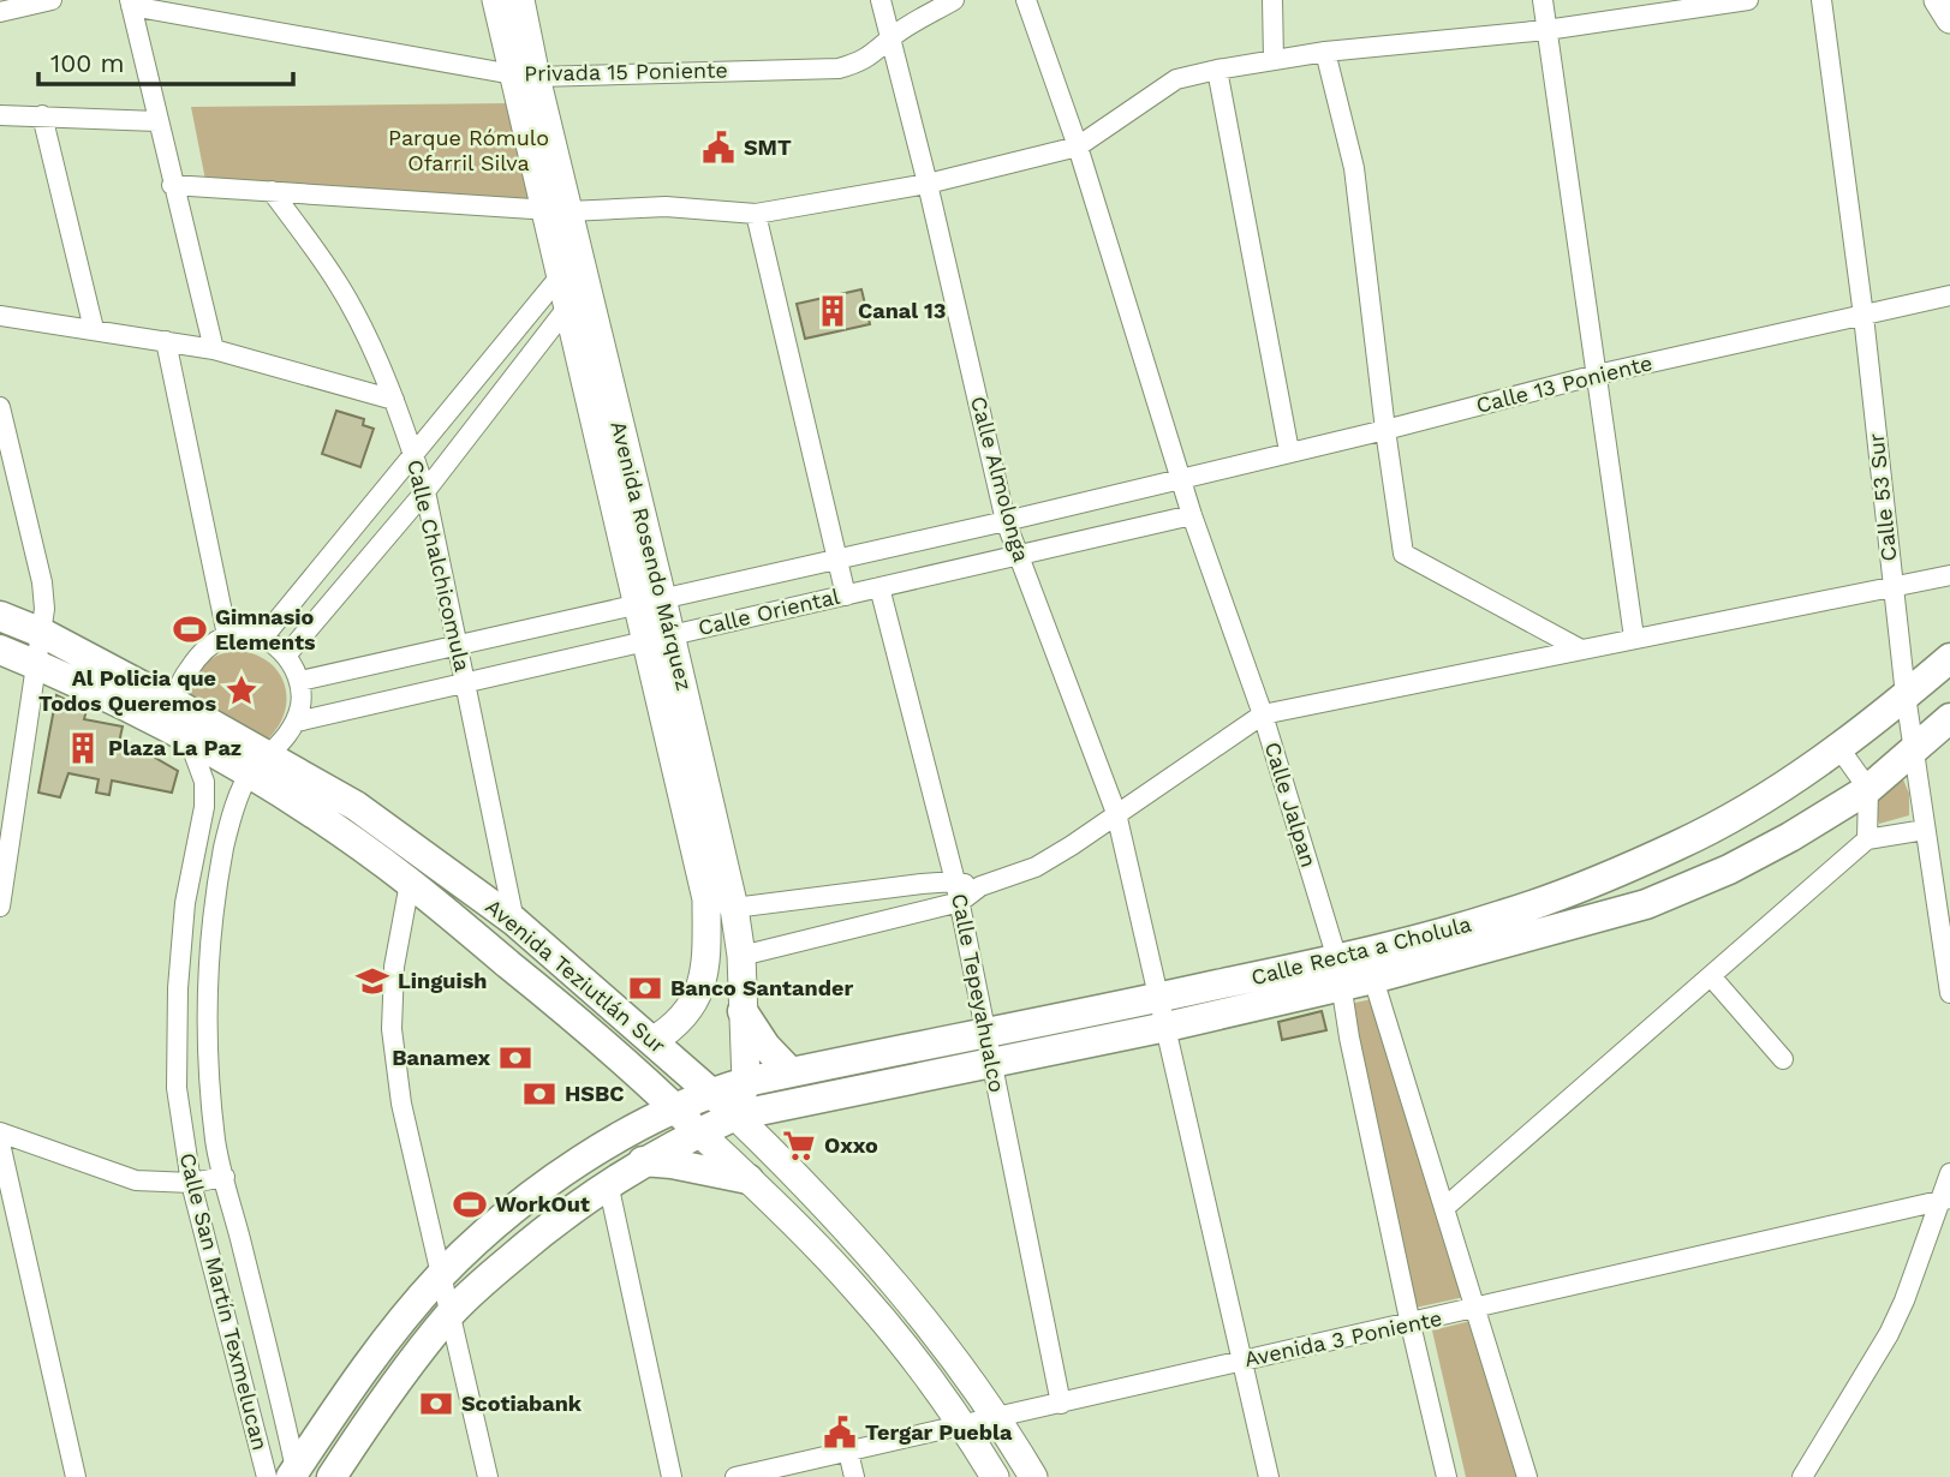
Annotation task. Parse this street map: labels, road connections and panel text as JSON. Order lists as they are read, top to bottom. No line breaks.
{"streets":{"main road":["Avenida Rosendo Márquez","Calle Recta a Cholula","Avenida Teziutlán Sur"],"street":["Privada 15 Poniente","Calle 13 Poniente","Calle Almolonga","Calle 53 Sur","Calle Chalchicomula","Calle Oriental","Calle Jalpan","Calle Tepeyahualco","Calle San Martín Texmelucan","Avenida 3 Poniente"]},"crossings":[["Privada 15 Poniente","Calle Almolonga"],["Privada 15 Poniente","Avenida Rosendo Márquez"],["Calle 13 Poniente","Calle 53 Sur"],["Calle 13 Poniente","Calle Oriental"],["Calle 13 Poniente","Calle Jalpan"],["Calle Almolonga","Calle Oriental"],["Calle Almolonga","Calle Recta a Cholula"],["Calle Almolonga","Avenida 3 Poniente"],["Calle 53 Sur","Calle Recta a Cholula"],["Avenida Rosendo Márquez","Calle Oriental"],["Avenida Rosendo Márquez","Calle Recta a Cholula"],["Avenida Rosendo Márquez","Avenida Teziutlán Sur"],["Calle Chalchicomula","Calle Oriental"],["Calle Chalchicomula","Avenida Teziutlán Sur"],["Calle Oriental","Calle Jalpan"],["Calle Oriental","Avenida Teziutlán Sur"],["Calle Oriental","Calle Tepeyahualco"],["Calle Oriental","Calle San Martín Texmelucan"],["Calle Jalpan","Calle Recta a Cholula"],["Calle Jalpan","Avenida 3 Poniente"],["Calle Recta a Cholula","Avenida Teziutlán Sur"],["Calle Recta a Cholula","Calle Tepeyahualco"],["Calle Recta a Cholula","Calle San Martín Texmelucan"],["Avenida Teziutlán Sur","Calle San Martín Texmelucan"],["Avenida Teziutlán Sur","Avenida 3 Poniente"],["Calle Tepeyahualco","Avenida 3 Poniente"]],"parks":["Parque Rómulo Ofarril Silva"],"places":{"public building":["SMT","Tergar Puebla"],"building":["Canal 13","Plaza La Paz"],"sports":["Gimnasio Elements","WorkOut"],"place":["Al Policia que Todos Queremos"],"school or university":["Linguish"],"bank":["Banco Santander","Banamex","HSBC","Scotiabank"],"supermarket":["Oxxo"]},"scale_bar":"100 m"}
